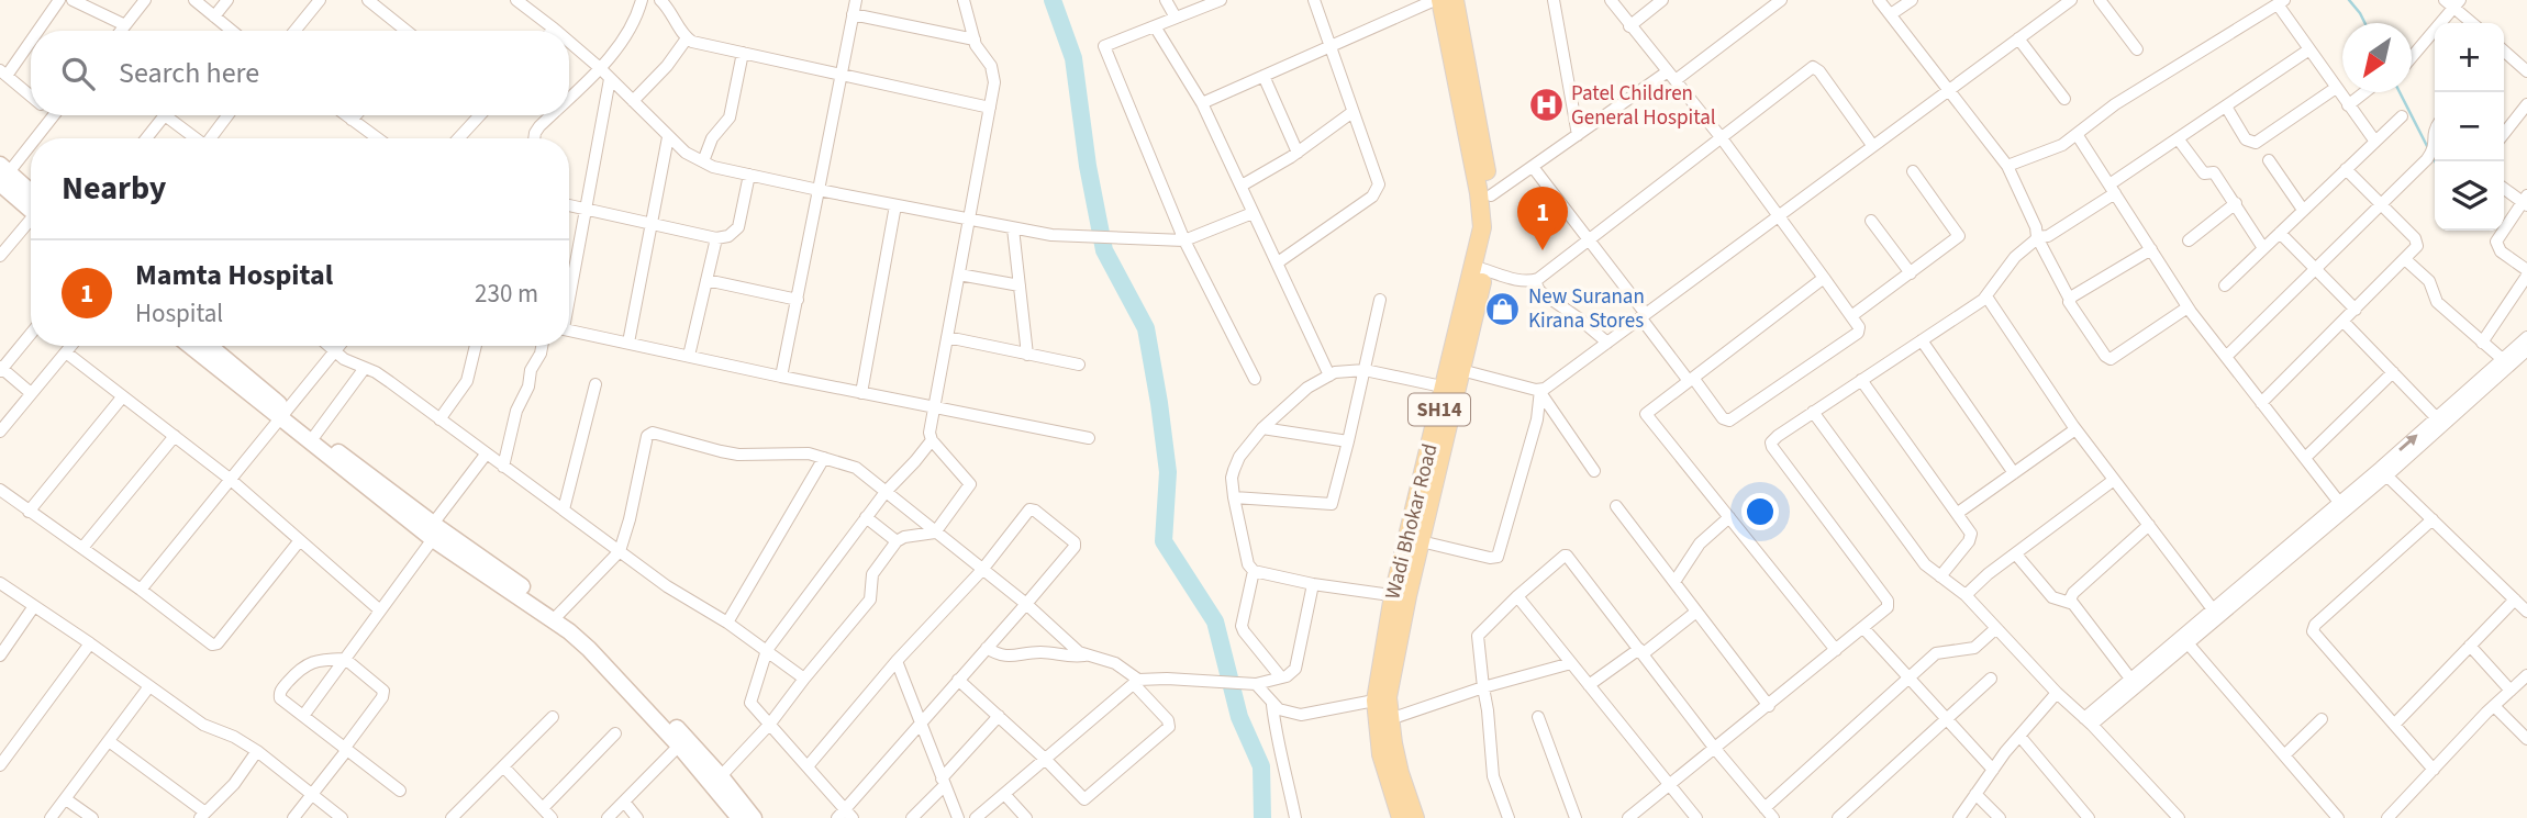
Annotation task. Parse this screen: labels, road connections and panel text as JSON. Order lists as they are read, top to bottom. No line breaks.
{"streets":{"main road":["SH14","Wadi Bhokar Road"]},"places":{"hospital":["Patel Children General Hospital"],"shop":["New Suranan Kirana Stores"]},"north":"bottom left","page":{"map_buttons":["+","−"],"search":"Search here","heading":"Nearby","pins":"1","list":[{"mark":"1","name":"Mamta Hospital","note":"Hospital","value":"230 m"}]}}
